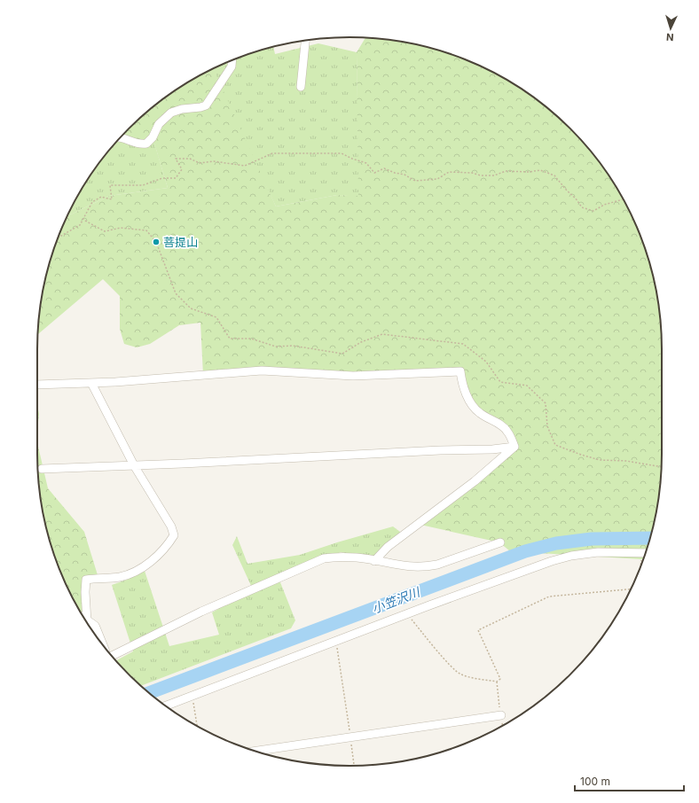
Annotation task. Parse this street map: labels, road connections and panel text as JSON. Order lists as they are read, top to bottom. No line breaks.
{"water":["小笠沢川"],"places":["菩提山"],"scale_bar":"100 m","north":"bottom"}
